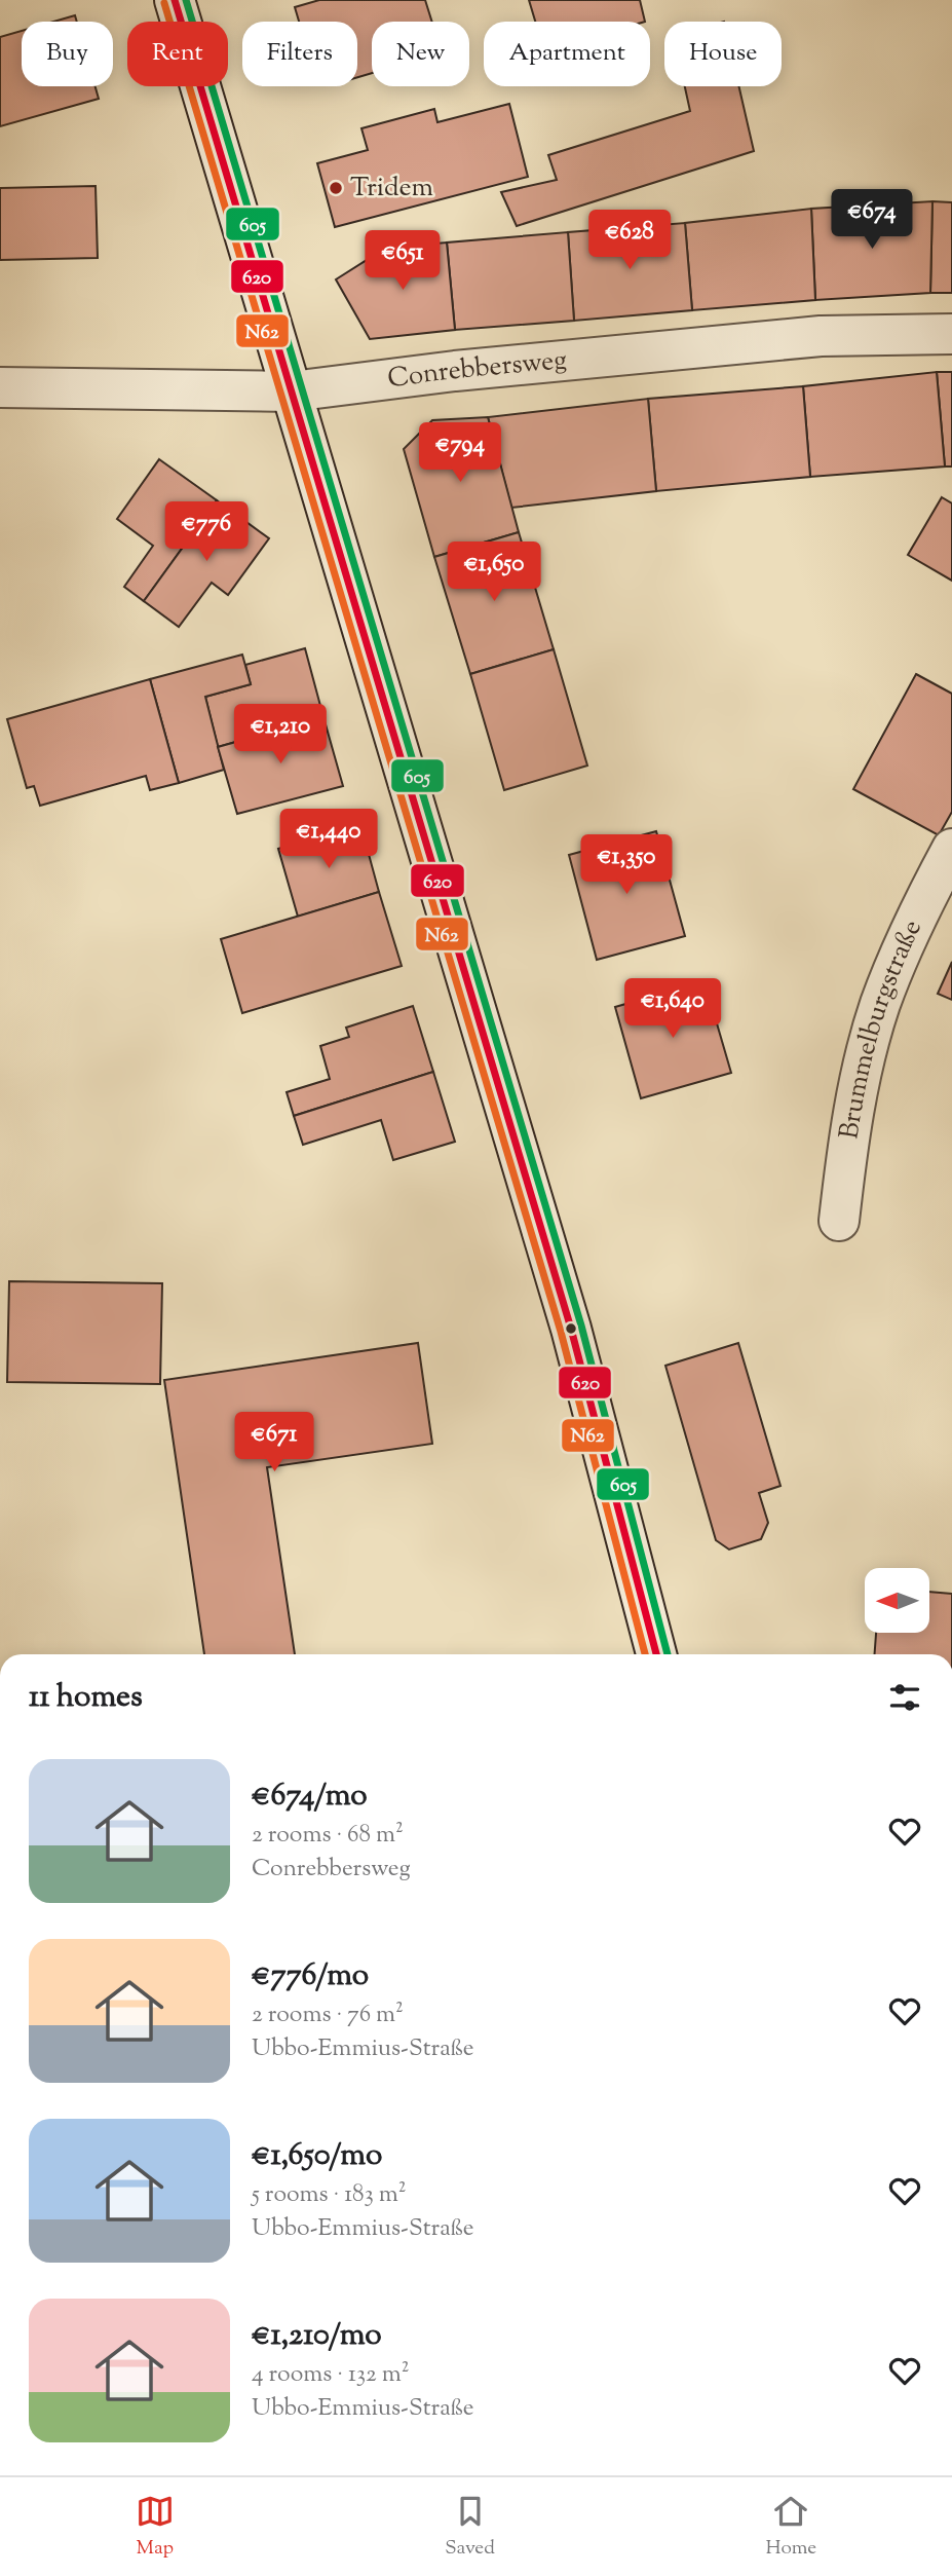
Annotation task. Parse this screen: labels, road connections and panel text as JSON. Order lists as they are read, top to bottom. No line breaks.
{"streets":{"main road":["Conrebbersweg","Brummelburgstraße"]},"places":["Tridem"],"lines":["transit line 620","transit line 605","transit line N62"],"north":"left","page":{"chip":["Buy","Rent","Filters","New","Apartment","House"],"price":["€674","€628","€651","€794","€776","€1,650","€1,210","€1,440","€1,350","€1,640","€671"],"heading":"11 homes","list":[{"name":"€674/mo","note":"2 rooms · 68 m² · Conrebbersweg"},{"name":"€776/mo","note":"2 rooms · 76 m² · Ubbo-Emmius-Straße"},{"name":"€1,650/mo","note":"5 rooms · 183 m² · Ubbo-Emmius-Straße"},{"name":"€1,210/mo","note":"4 rooms · 132 m² · Ubbo-Emmius-Straße"}],"tabs":["Map","Saved","Home"]}}
